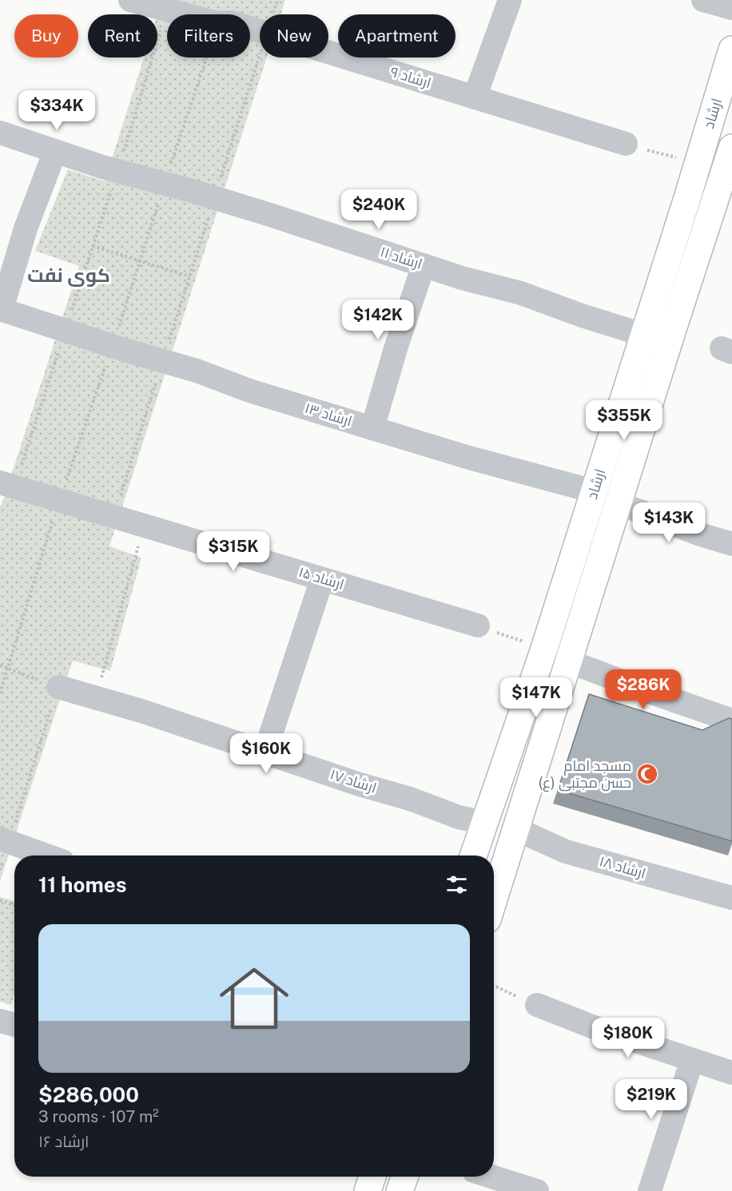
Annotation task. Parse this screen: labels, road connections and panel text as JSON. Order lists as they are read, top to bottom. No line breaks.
{"streets":{"street":["ارشاد ۹","ارشاد","ارشاد ۱۱","ارشاد ۱۳","ارشاد ۱۵","ارشاد ۱۷","ارشاد ۱۸"]},"crossings":[["ارشاد","ارشاد ۱۱"],["ارشاد","ارشاد ۱۳"],["ارشاد","ارشاد ۱۷"],["ارشاد","ارشاد ۱۸"]],"districts":["کوی نفت"],"places":{"mosque":["مسجد امام حسن مجتبی (ع)"]},"page":{"chip":["Buy","Rent","Filters","New","Apartment"],"price":["$334K","$240K","$142K","$355K","$143K","$315K","$286K","$147K","$160K","$180K","$219K"],"heading":"11 homes","list":[{"name":"$286,000","note":"3 rooms · 107 m² · ارشاد ۱۶"}]}}
